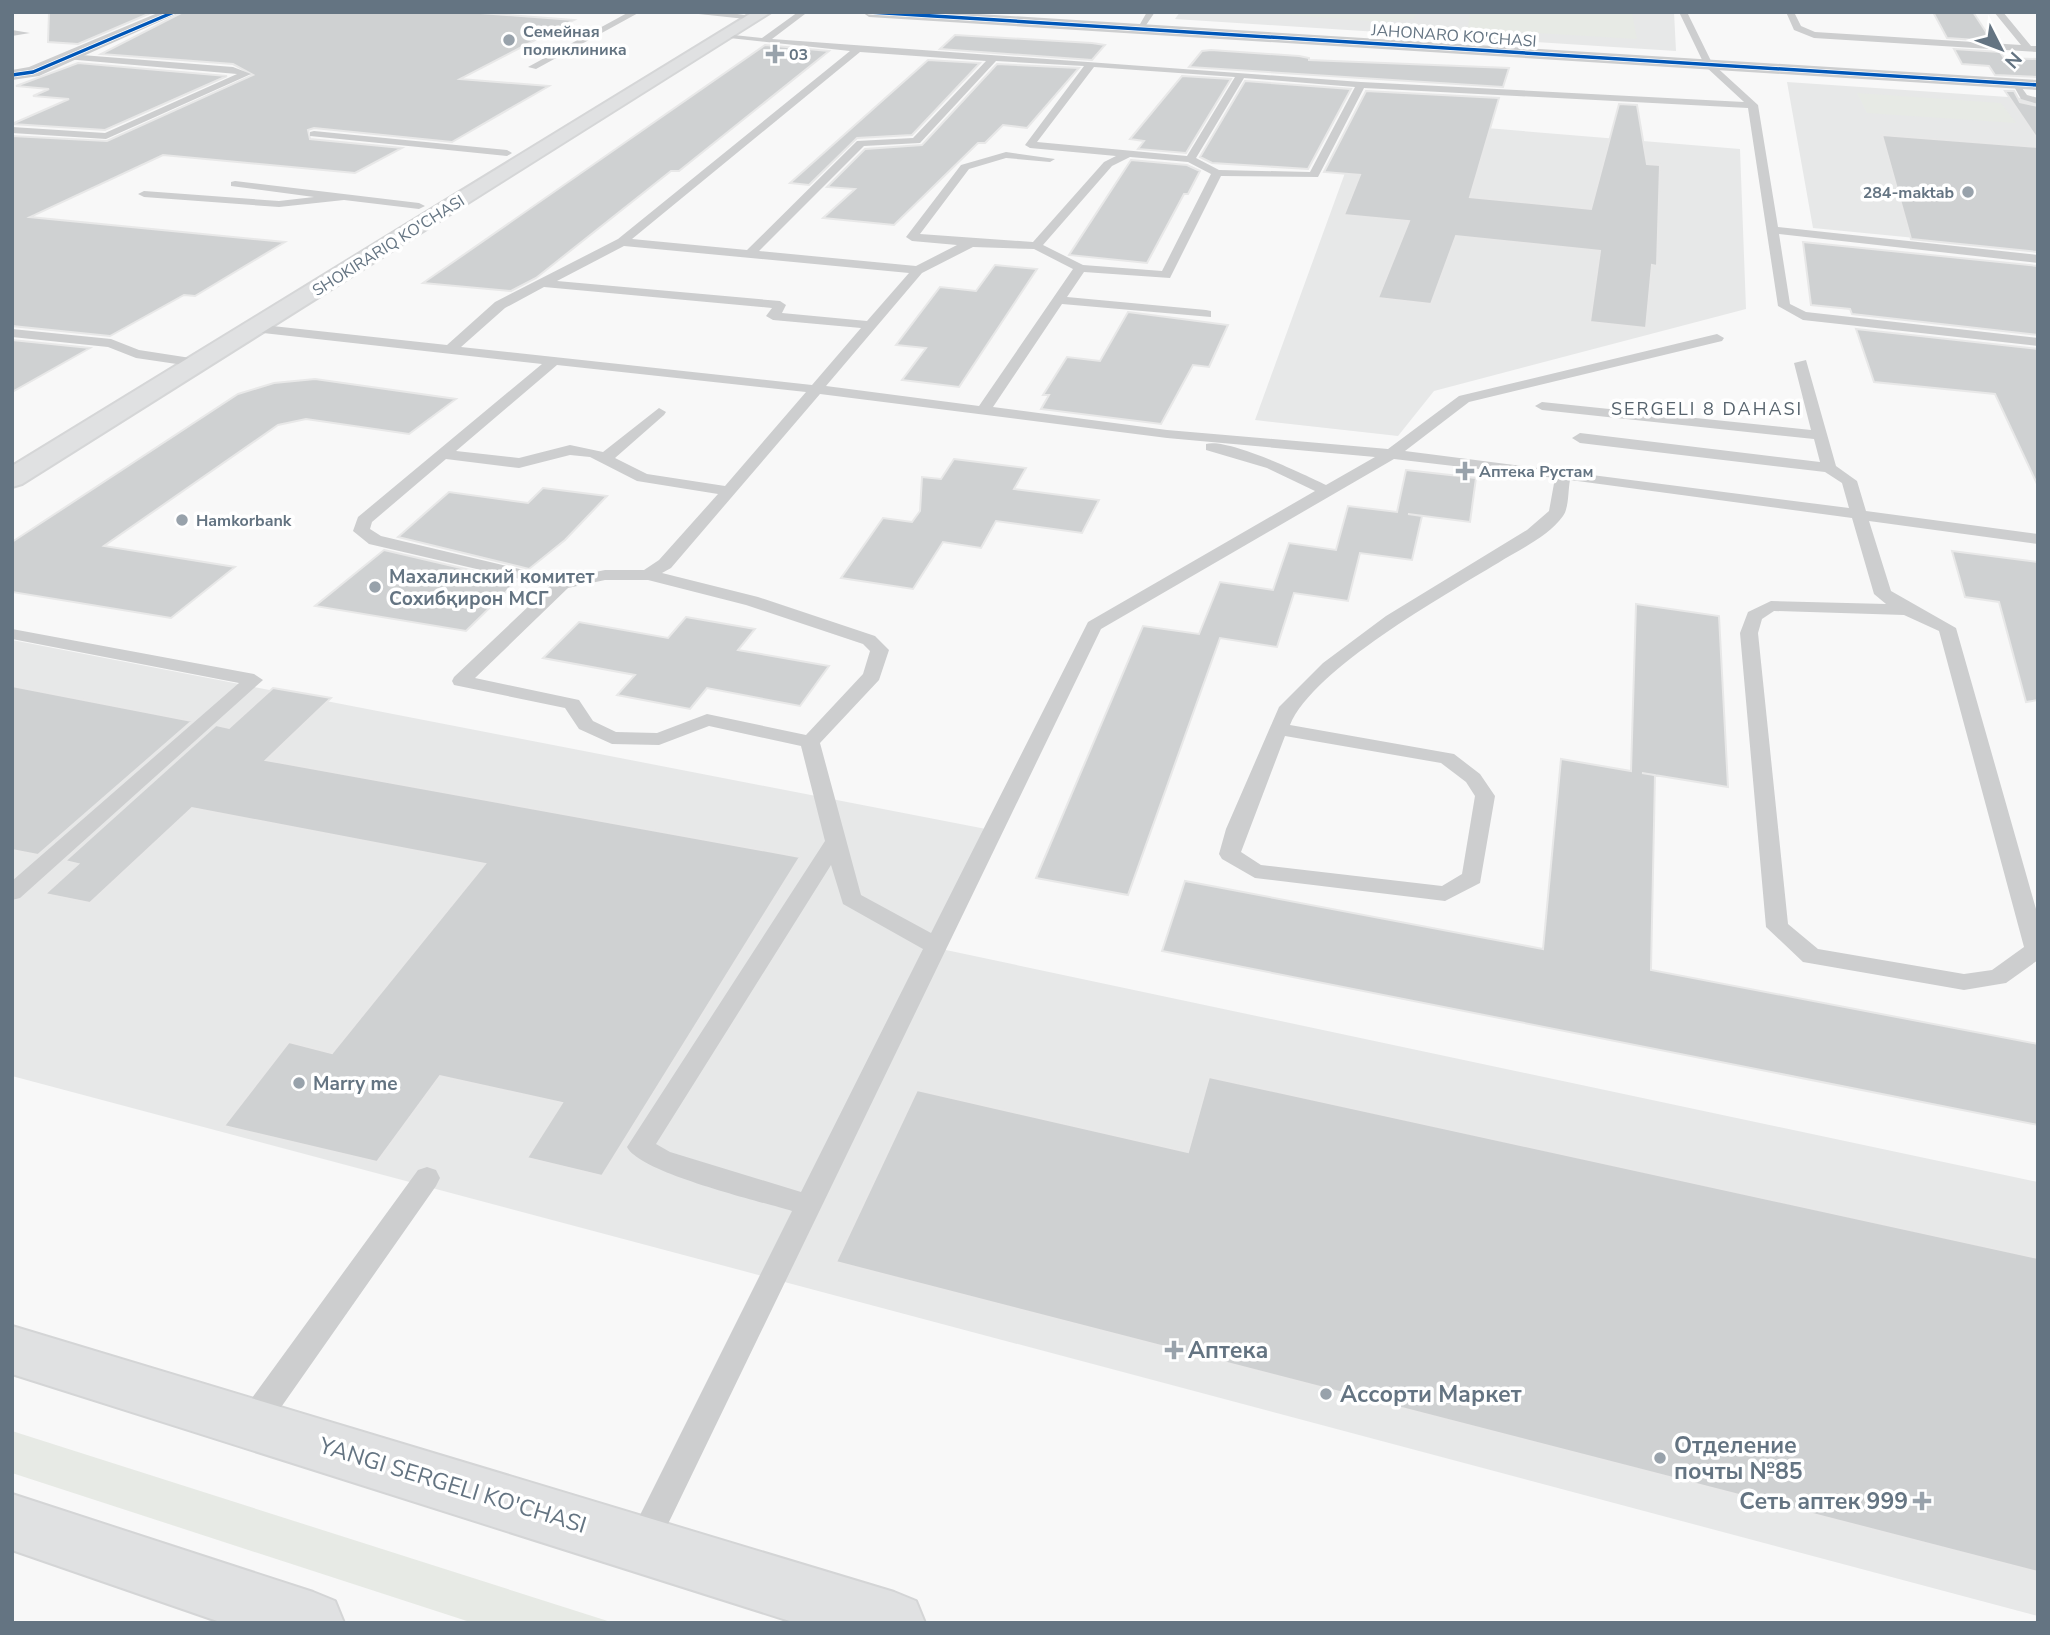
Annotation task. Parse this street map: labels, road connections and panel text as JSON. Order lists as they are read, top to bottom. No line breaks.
{"streets":{"main road":["SHOKIRARIQ KO'CHASI","YANGI SERGELI KO'CHASI"],"street":["JAHONARO KO'CHASI"]},"districts":["SERGELI 8 DAHASI"],"places":{"other":["Семейная поликлиника","284-maktab","Hamkorbank","Махалинский комитет Сохибқирон МСГ","Marry me","Ассорти Маркет","Отделение почты №85"],"health":["03","Аптека Рустам","Аптека","Сеть аптек 999"]},"north":"bottom right"}
